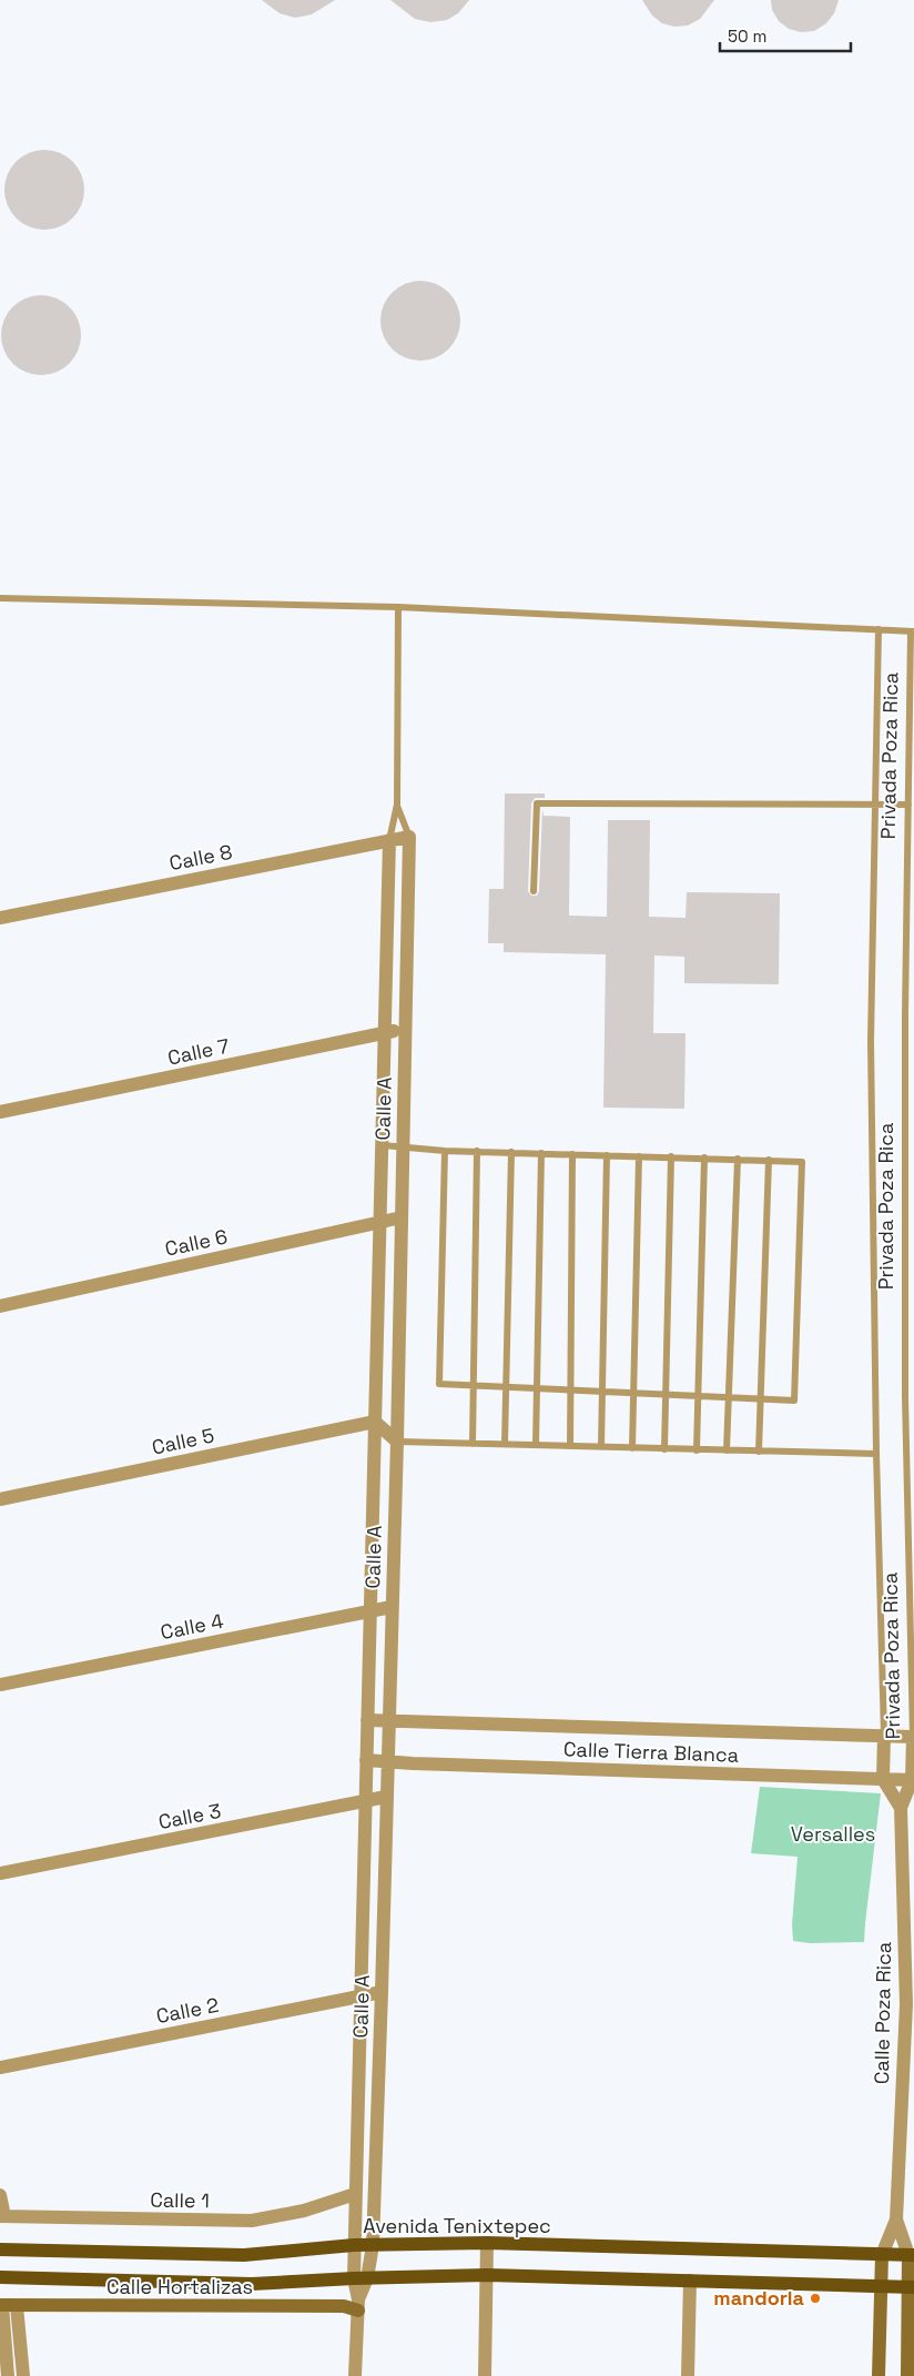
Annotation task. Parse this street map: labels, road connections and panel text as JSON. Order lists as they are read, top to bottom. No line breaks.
{"streets":{"main road":["Avenida Tenixtepec"],"street":["Privada Poza Rica","Calle 8","Calle 7","Calle A","Calle 6","Calle 5","Calle 4","Calle Tierra Blanca","Calle 3","Calle 2","Calle Poza Rica","Calle 1","Calle Hortalizas"]},"crossings":[["Privada Poza Rica","Calle Tierra Blanca"],["Privada Poza Rica","Calle Poza Rica"],["Calle 8","Calle A"],["Calle 7","Calle A"],["Calle A","Calle 6"],["Calle A","Calle 5"],["Calle A","Calle 4"],["Calle A","Calle Tierra Blanca"],["Calle A","Calle 3"],["Calle A","Calle 2"],["Calle A","Calle 1"],["Calle A","Avenida Tenixtepec"],["Calle Tierra Blanca","Calle Poza Rica"],["Calle Poza Rica","Avenida Tenixtepec"]],"parks":["Versalles"],"places":["mandorla"],"scale_bar":"50 m"}
